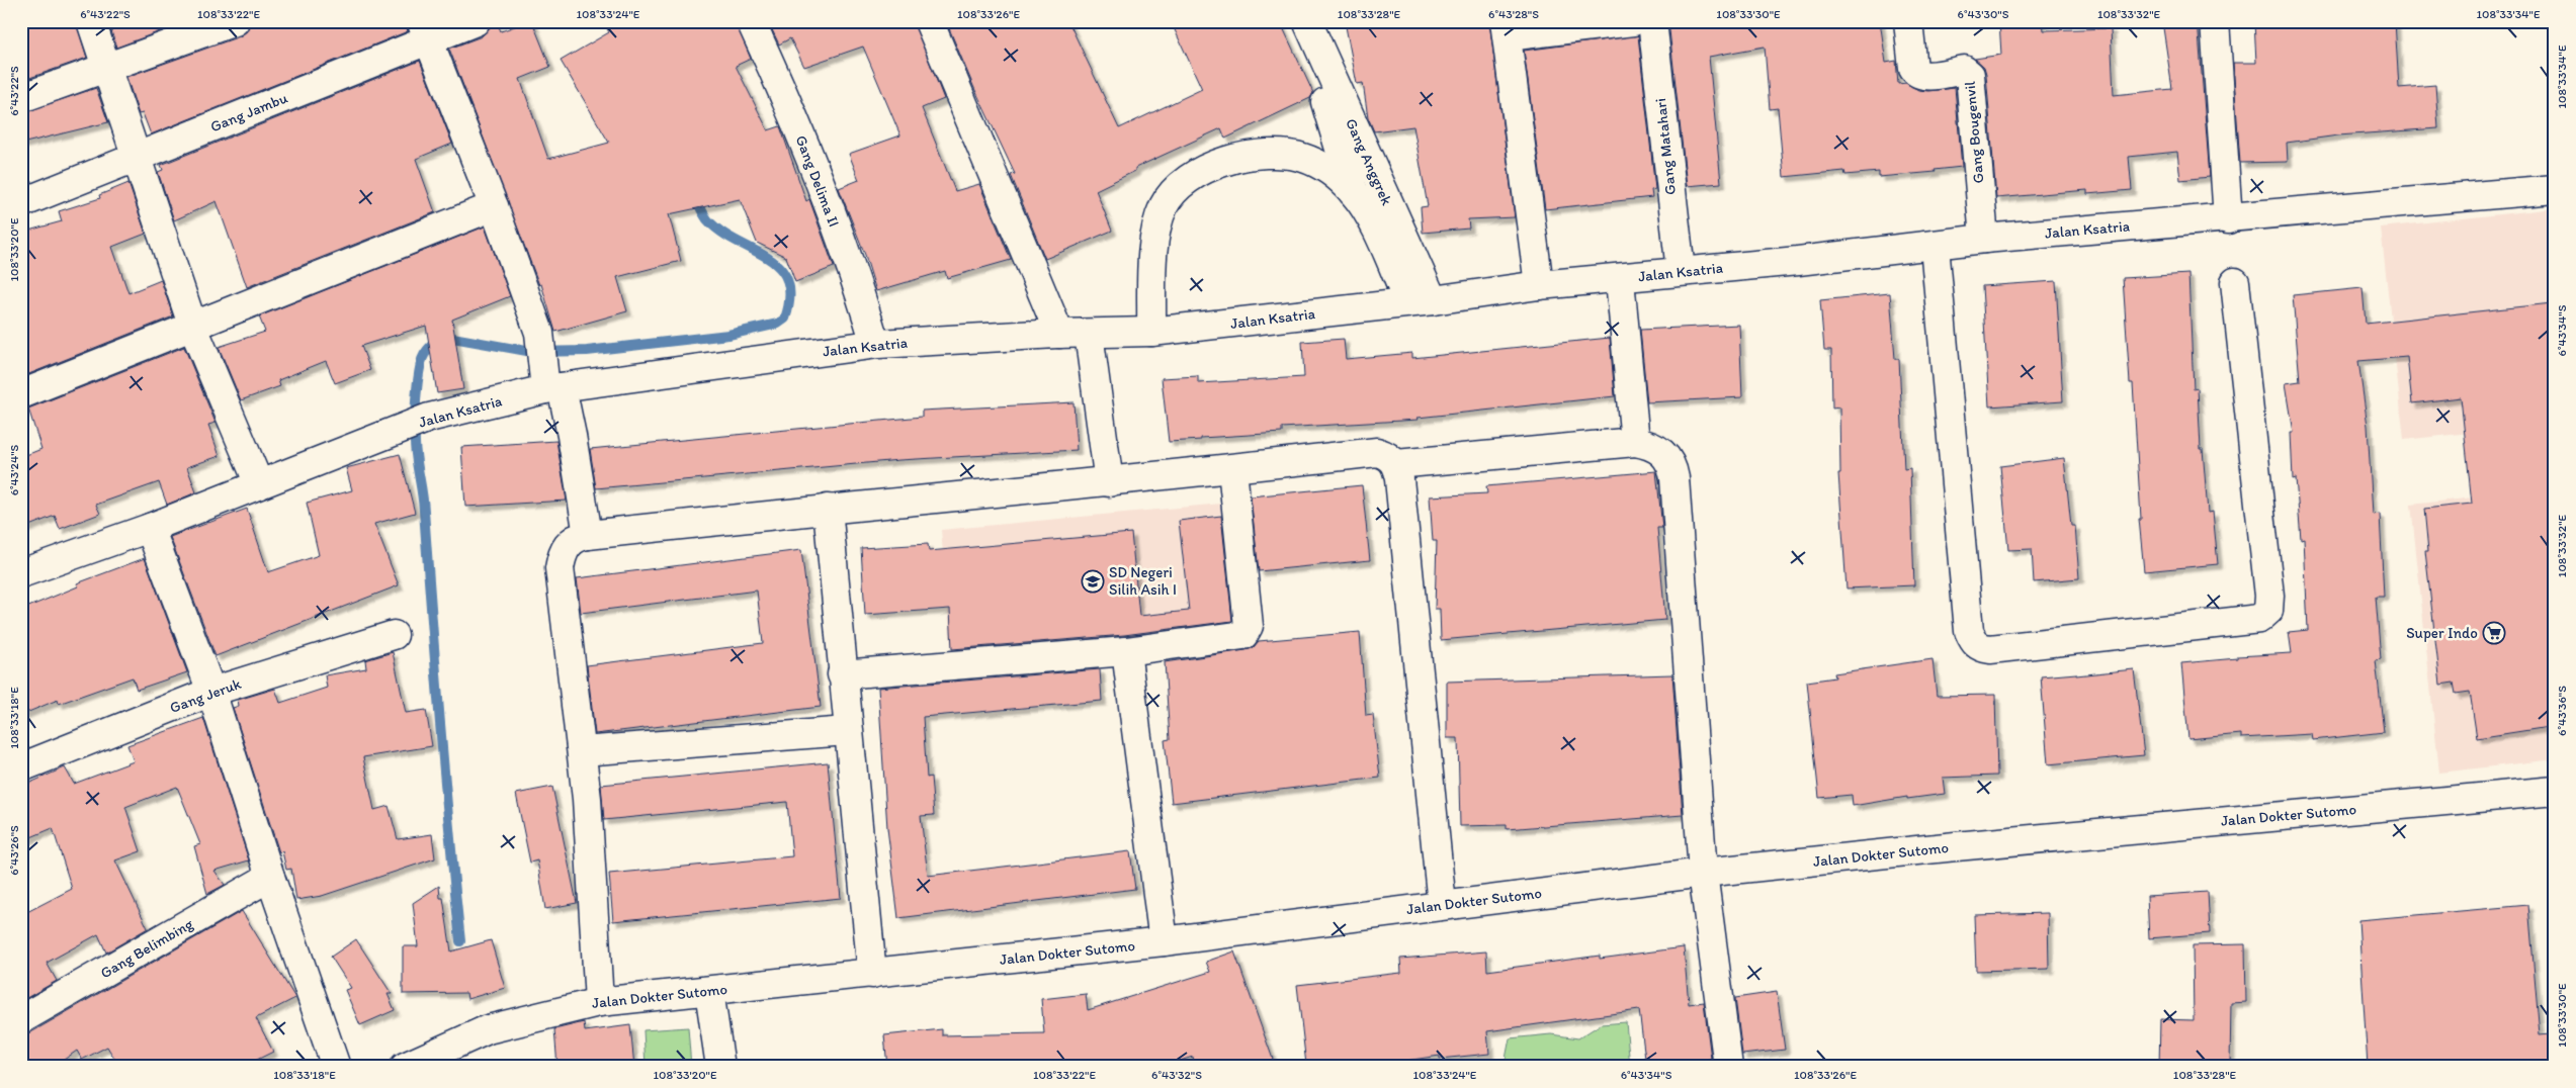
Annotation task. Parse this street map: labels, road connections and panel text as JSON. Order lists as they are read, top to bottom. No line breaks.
{"streets":{"street":["Gang Jambu","Gang Bougenvil","Gang Matahari","Gang Anggrek","Gang Delima II","Jalan Ksatria","Gang Jeruk","Jalan Dokter Sutomo","Gang Belimbing"]},"crossings":[["Gang Bougenvil","Jalan Ksatria"],["Gang Matahari","Jalan Ksatria"],["Gang Anggrek","Jalan Ksatria"],["Gang Delima II","Jalan Ksatria"]],"places":{"school or university":["SD Negeri Silih Asih I"],"supermarket":["Super Indo"]},"coordinates":["6°43'22\"S","108°33'22\"E","108°33'24\"E","108°33'26\"E","108°33'28\"E","6°43'28\"S","108°33'30\"E","6°43'30\"S","108°33'32\"E","108°33'34\"E","108°33'20\"E","6°43'34\"S","6°43'24\"S","6°43'36\"S","108°33'18\"E","6°43'26\"S","6°43'32\"S"]}
